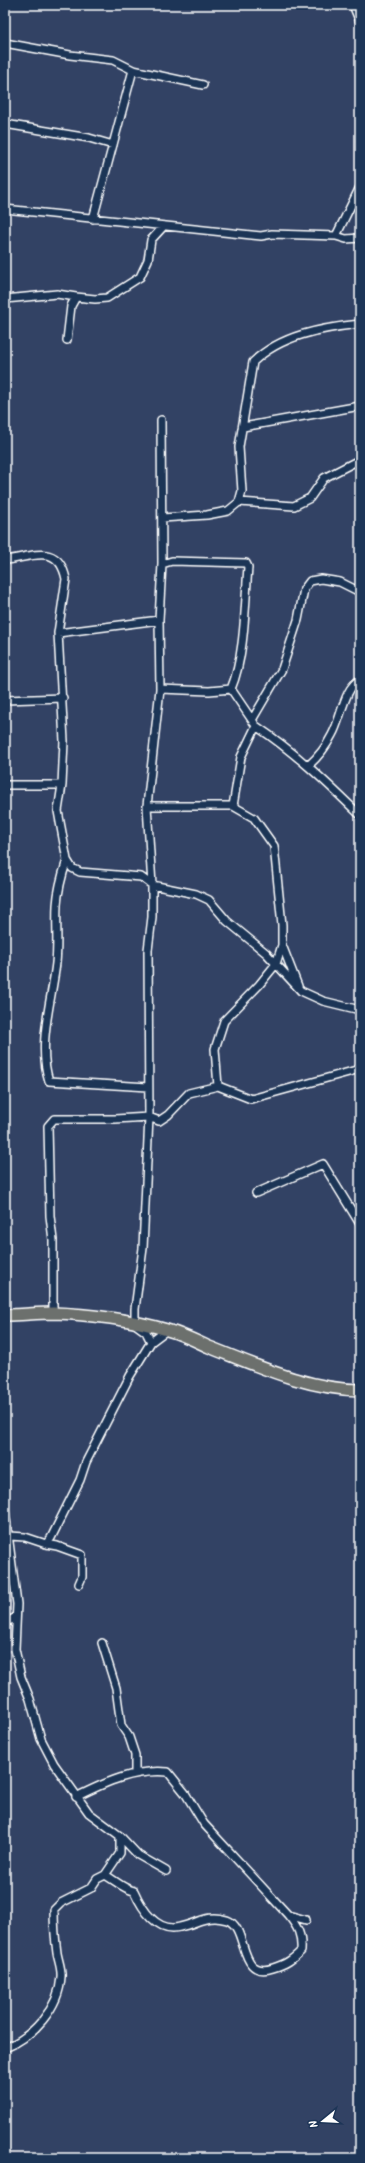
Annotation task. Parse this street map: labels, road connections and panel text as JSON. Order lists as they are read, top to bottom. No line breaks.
{"north":"left"}
